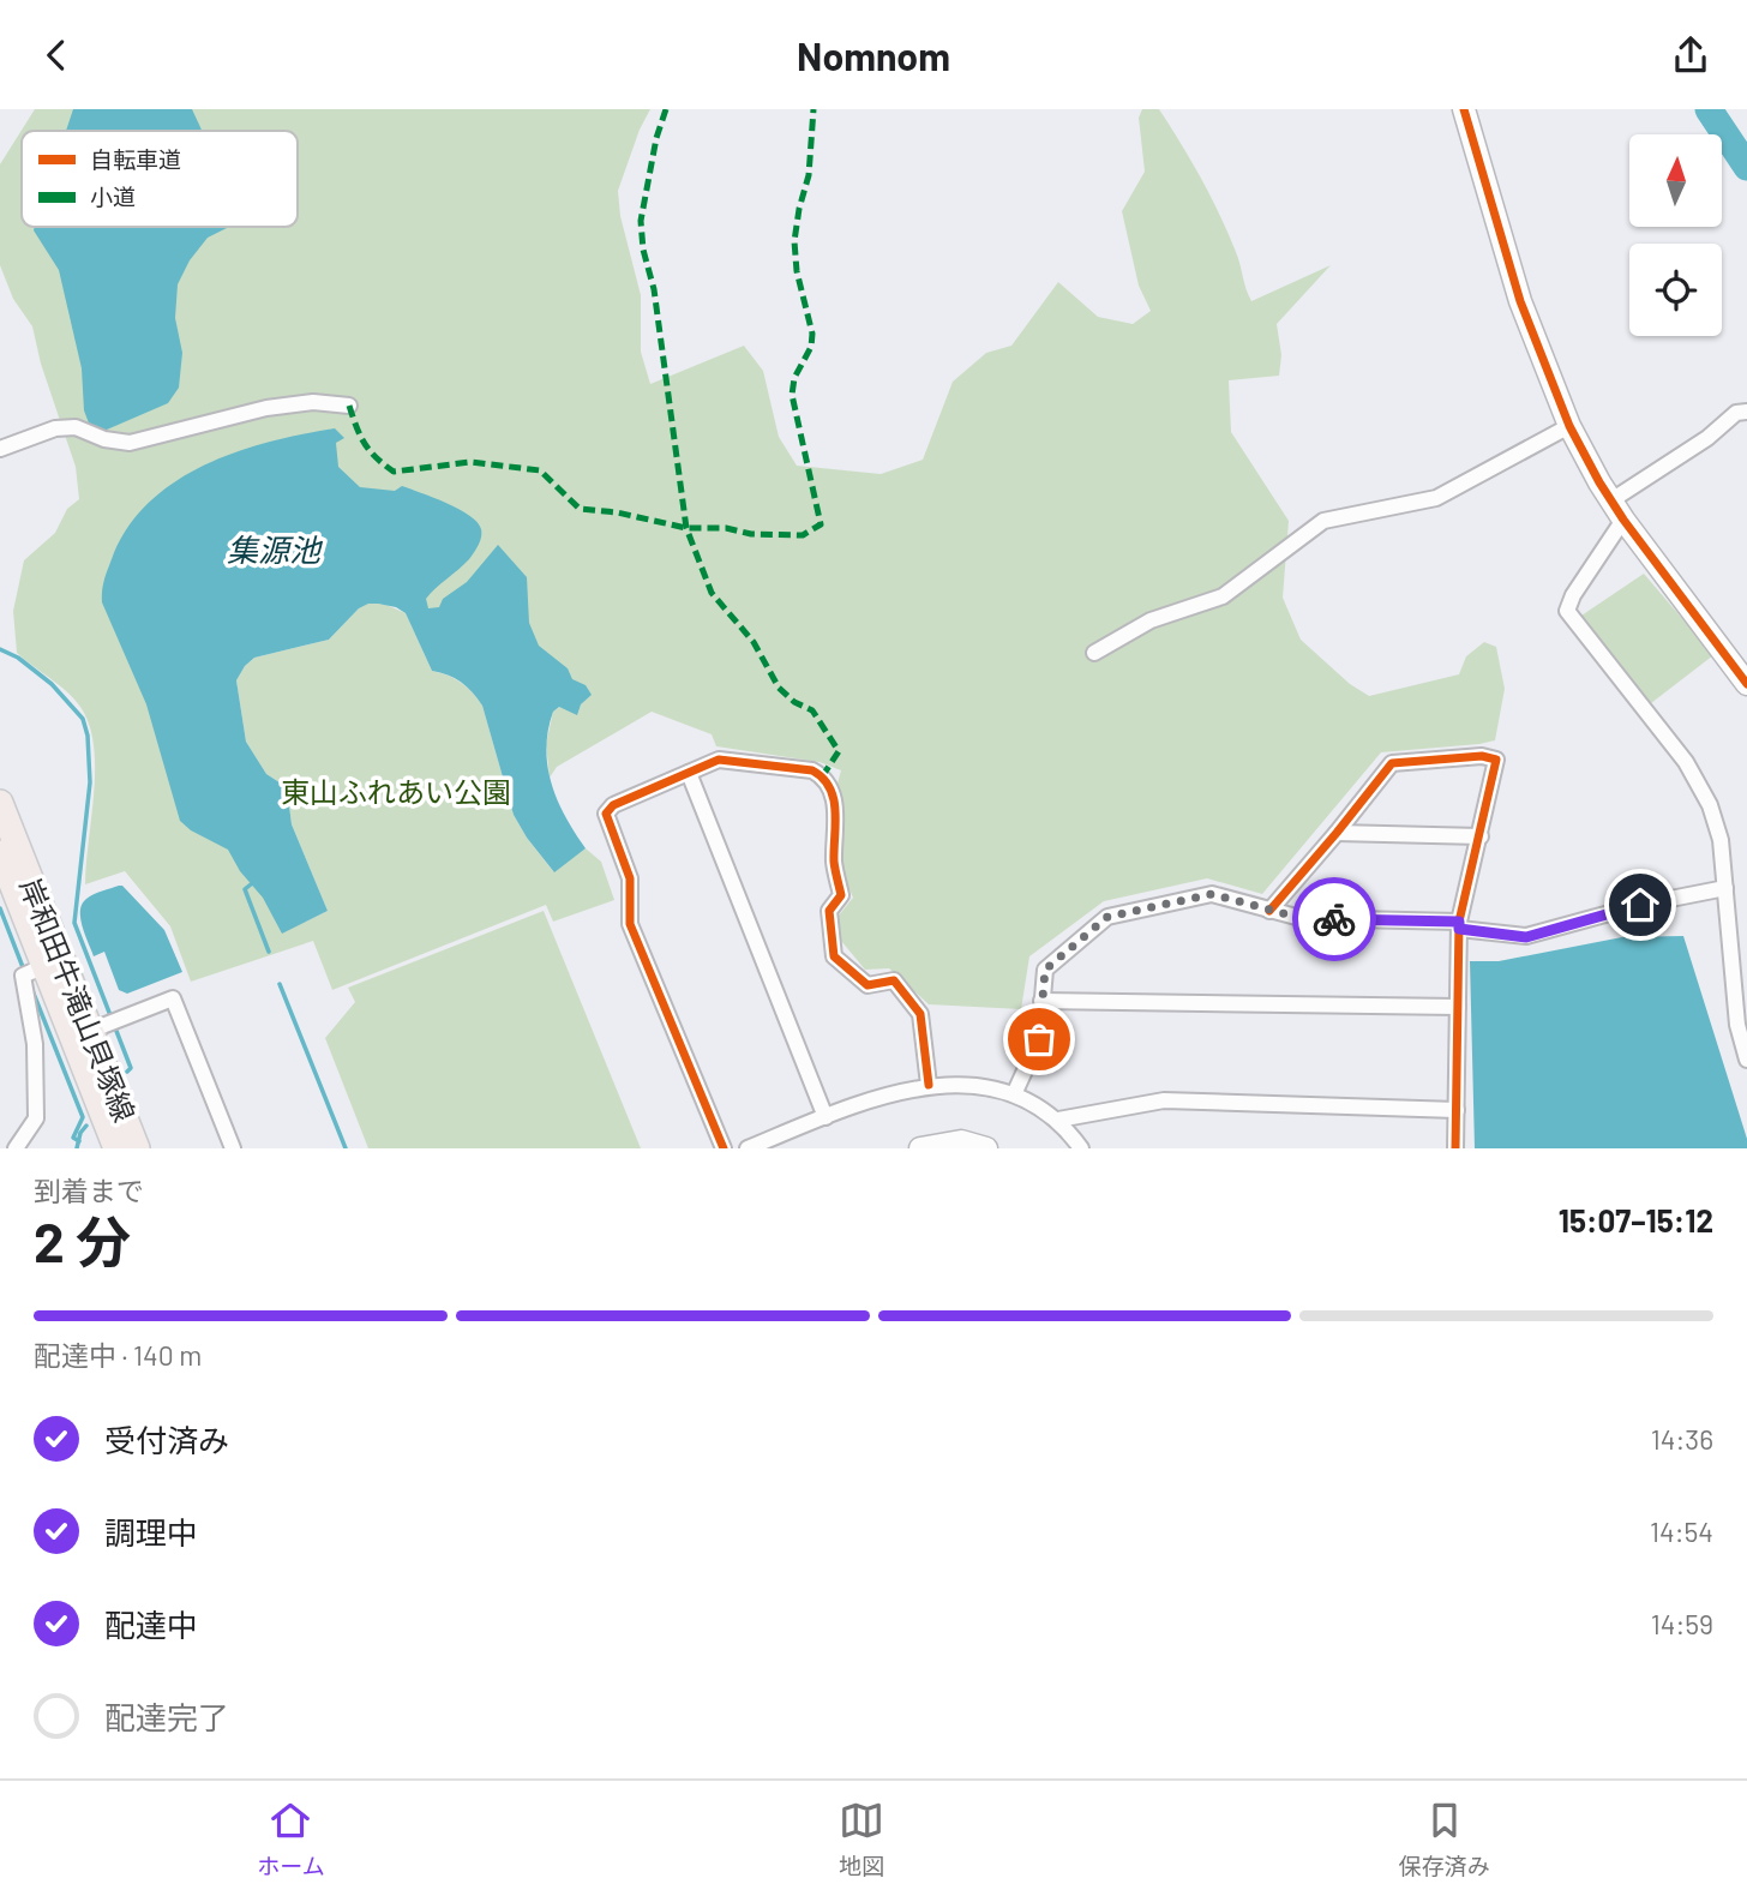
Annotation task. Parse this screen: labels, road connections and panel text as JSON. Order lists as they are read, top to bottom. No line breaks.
{"streets":{"main road":["岸和田牛滝山貝塚線"]},"water":["集源池"],"parks":["東山ふれあい公園"],"legend":["自転車道","小道"],"north":"top","page":{"header":"Nomnom","heading":["2 分","到着まで","15:07–15:12"],"bar":"配達中 · 140 m","list":[["受付済み","14:36"],["調理中","14:54"],["配達中","14:59"],"配達完了"],"tabs":["ホーム","地図","保存済み"]}}
